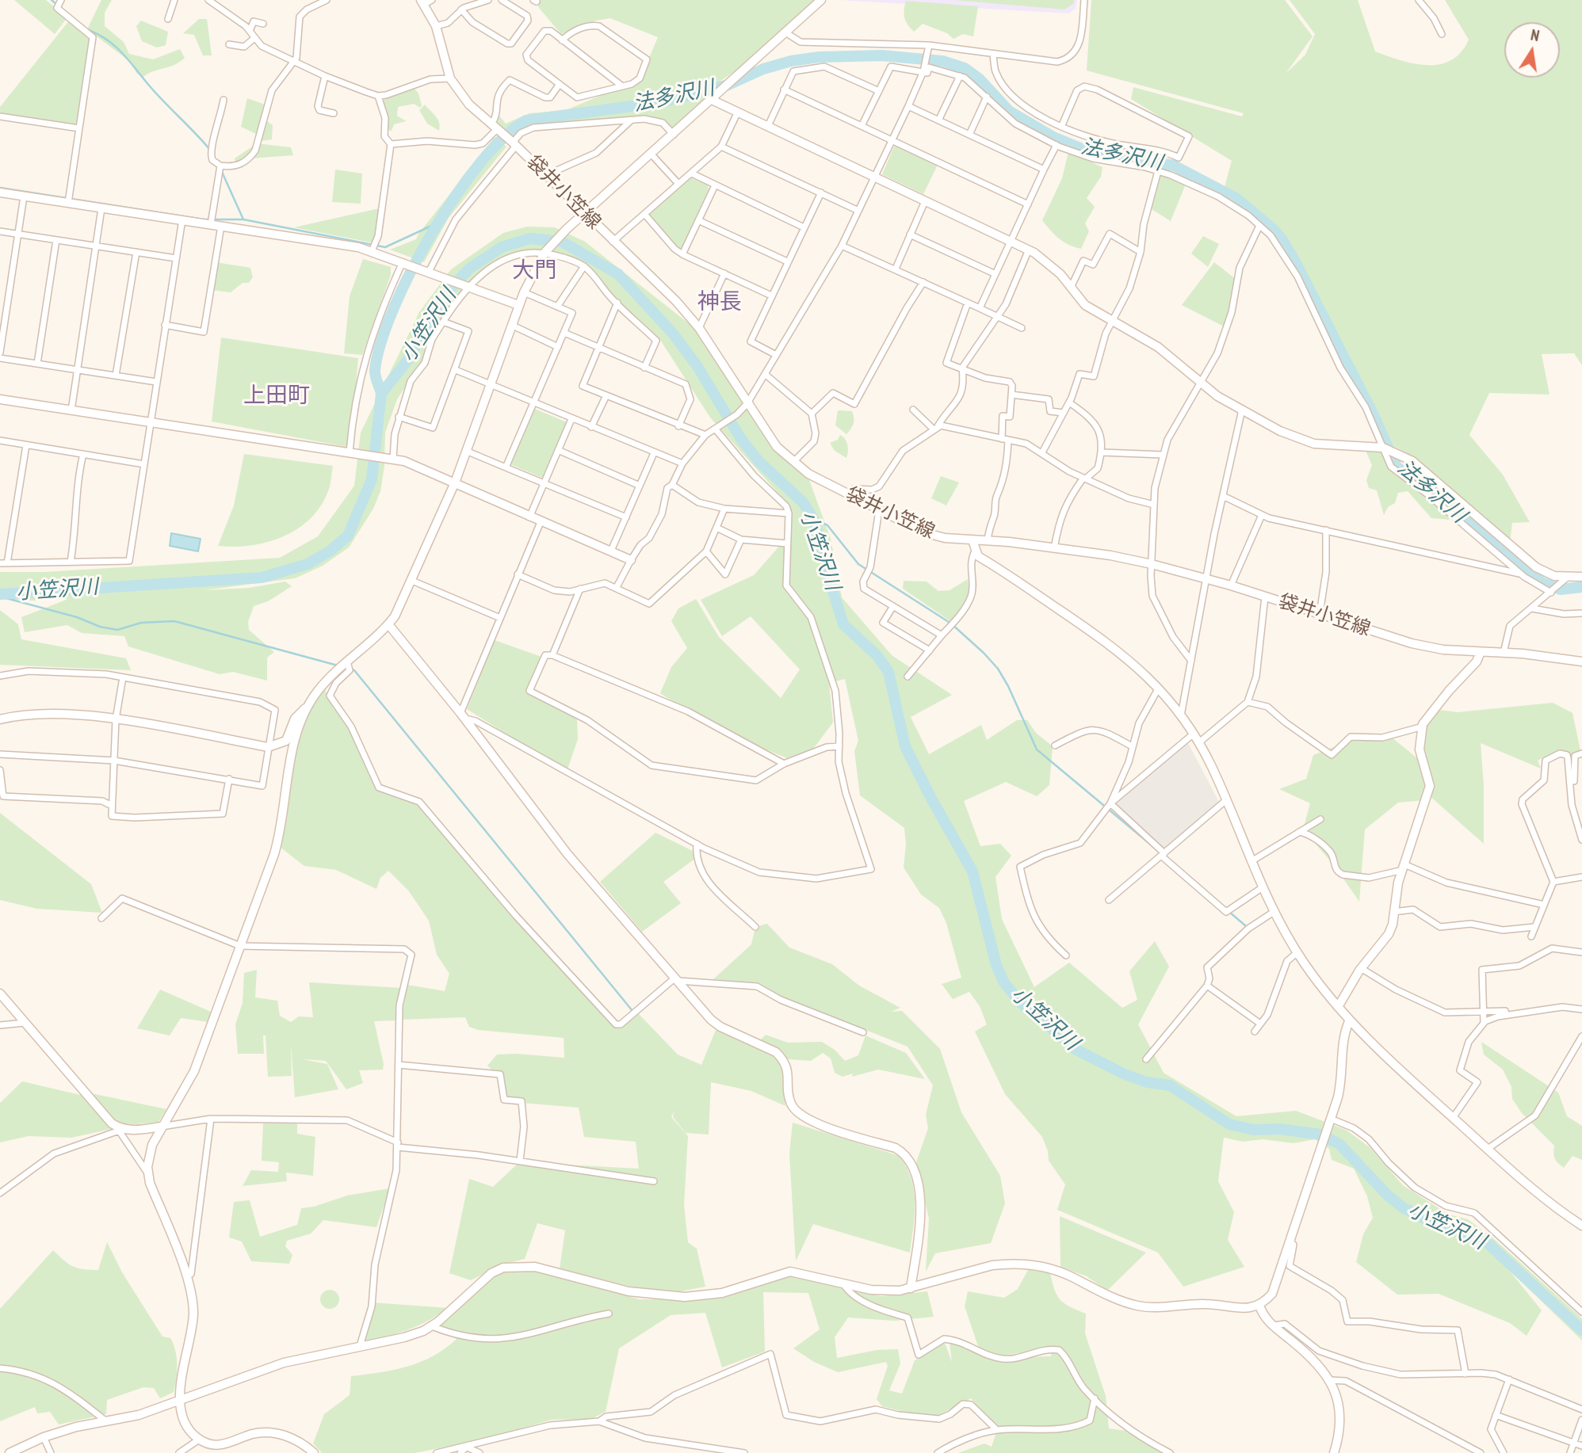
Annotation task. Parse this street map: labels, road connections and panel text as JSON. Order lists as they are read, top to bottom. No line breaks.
{"streets":{"street":["袋井小笠線"]},"districts":["大門","神長","上田町"],"water":["法多沢川","小笠沢川"],"north":"top"}
